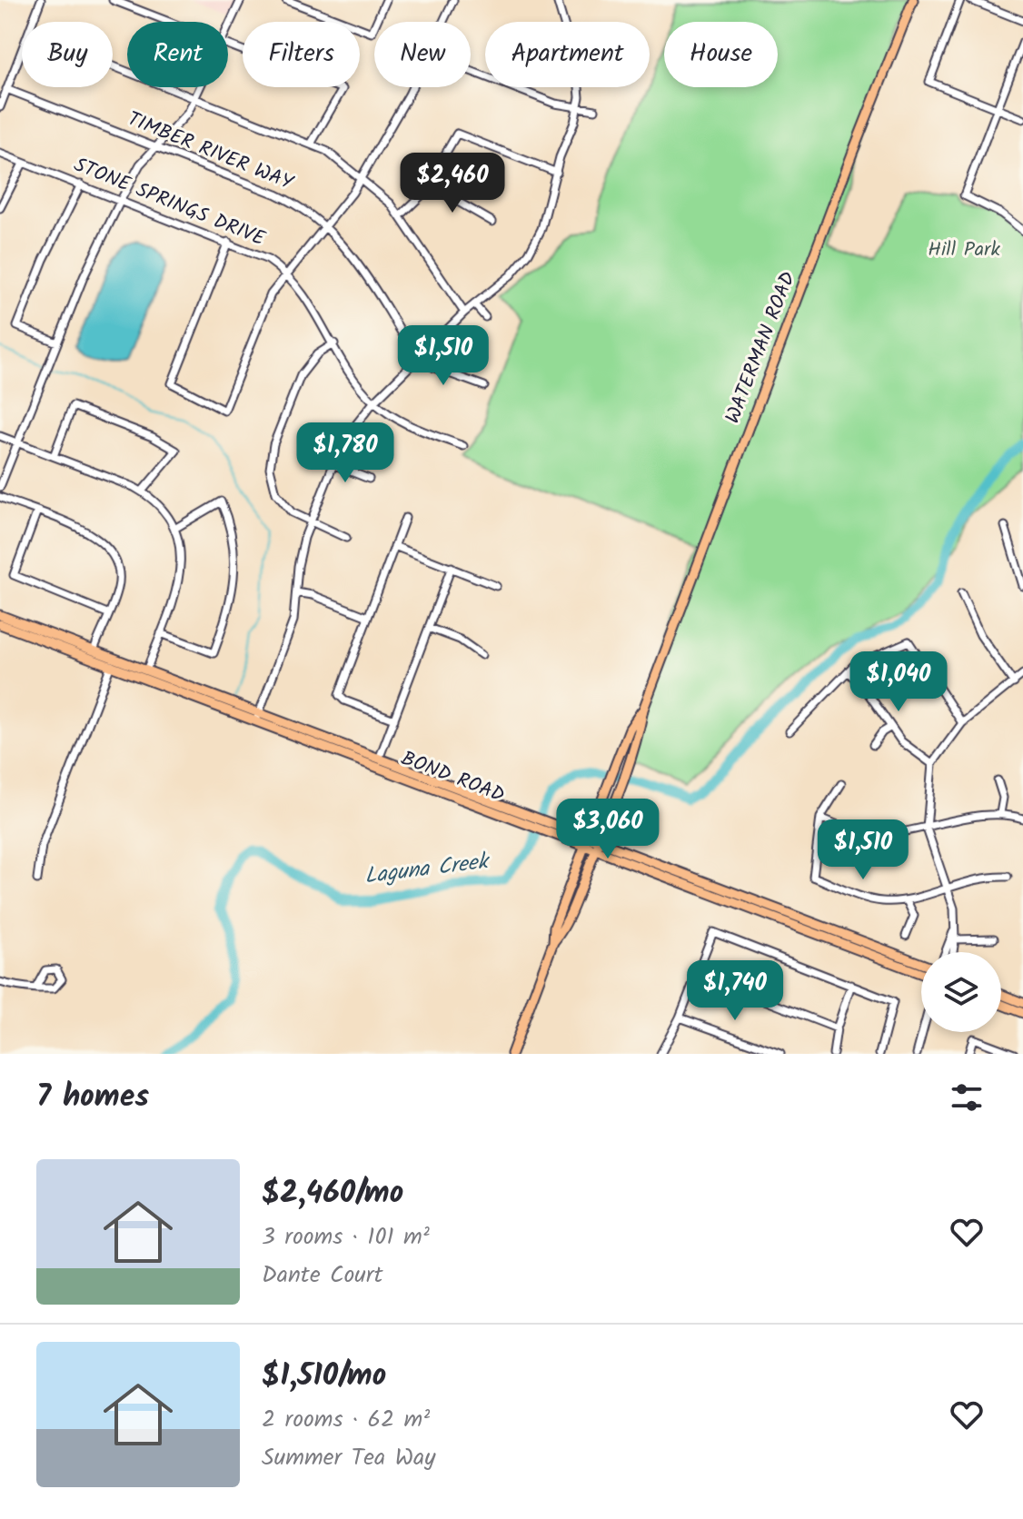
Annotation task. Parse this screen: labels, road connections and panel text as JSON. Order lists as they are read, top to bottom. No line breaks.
{"streets":{"main road":["WATERMAN ROAD","BOND ROAD"],"street":["TIMBER RIVER WAY","STONE SPRINGS DRIVE"]},"crossings":[["WATERMAN ROAD","BOND ROAD"]],"water":["Laguna Creek"],"parks":["Hill Park"],"page":{"chip":["Buy","Rent","Filters","New","Apartment","House"],"price":["$2,460","$1,510","$1,780","$1,040","$3,060","$1,510","$1,740"],"heading":"7 homes","list":[{"name":"$2,460/mo","note":"3 rooms · 101 m² · Dante Court"},{"name":"$1,510/mo","note":"2 rooms · 62 m² · Summer Tea Way"}]}}
